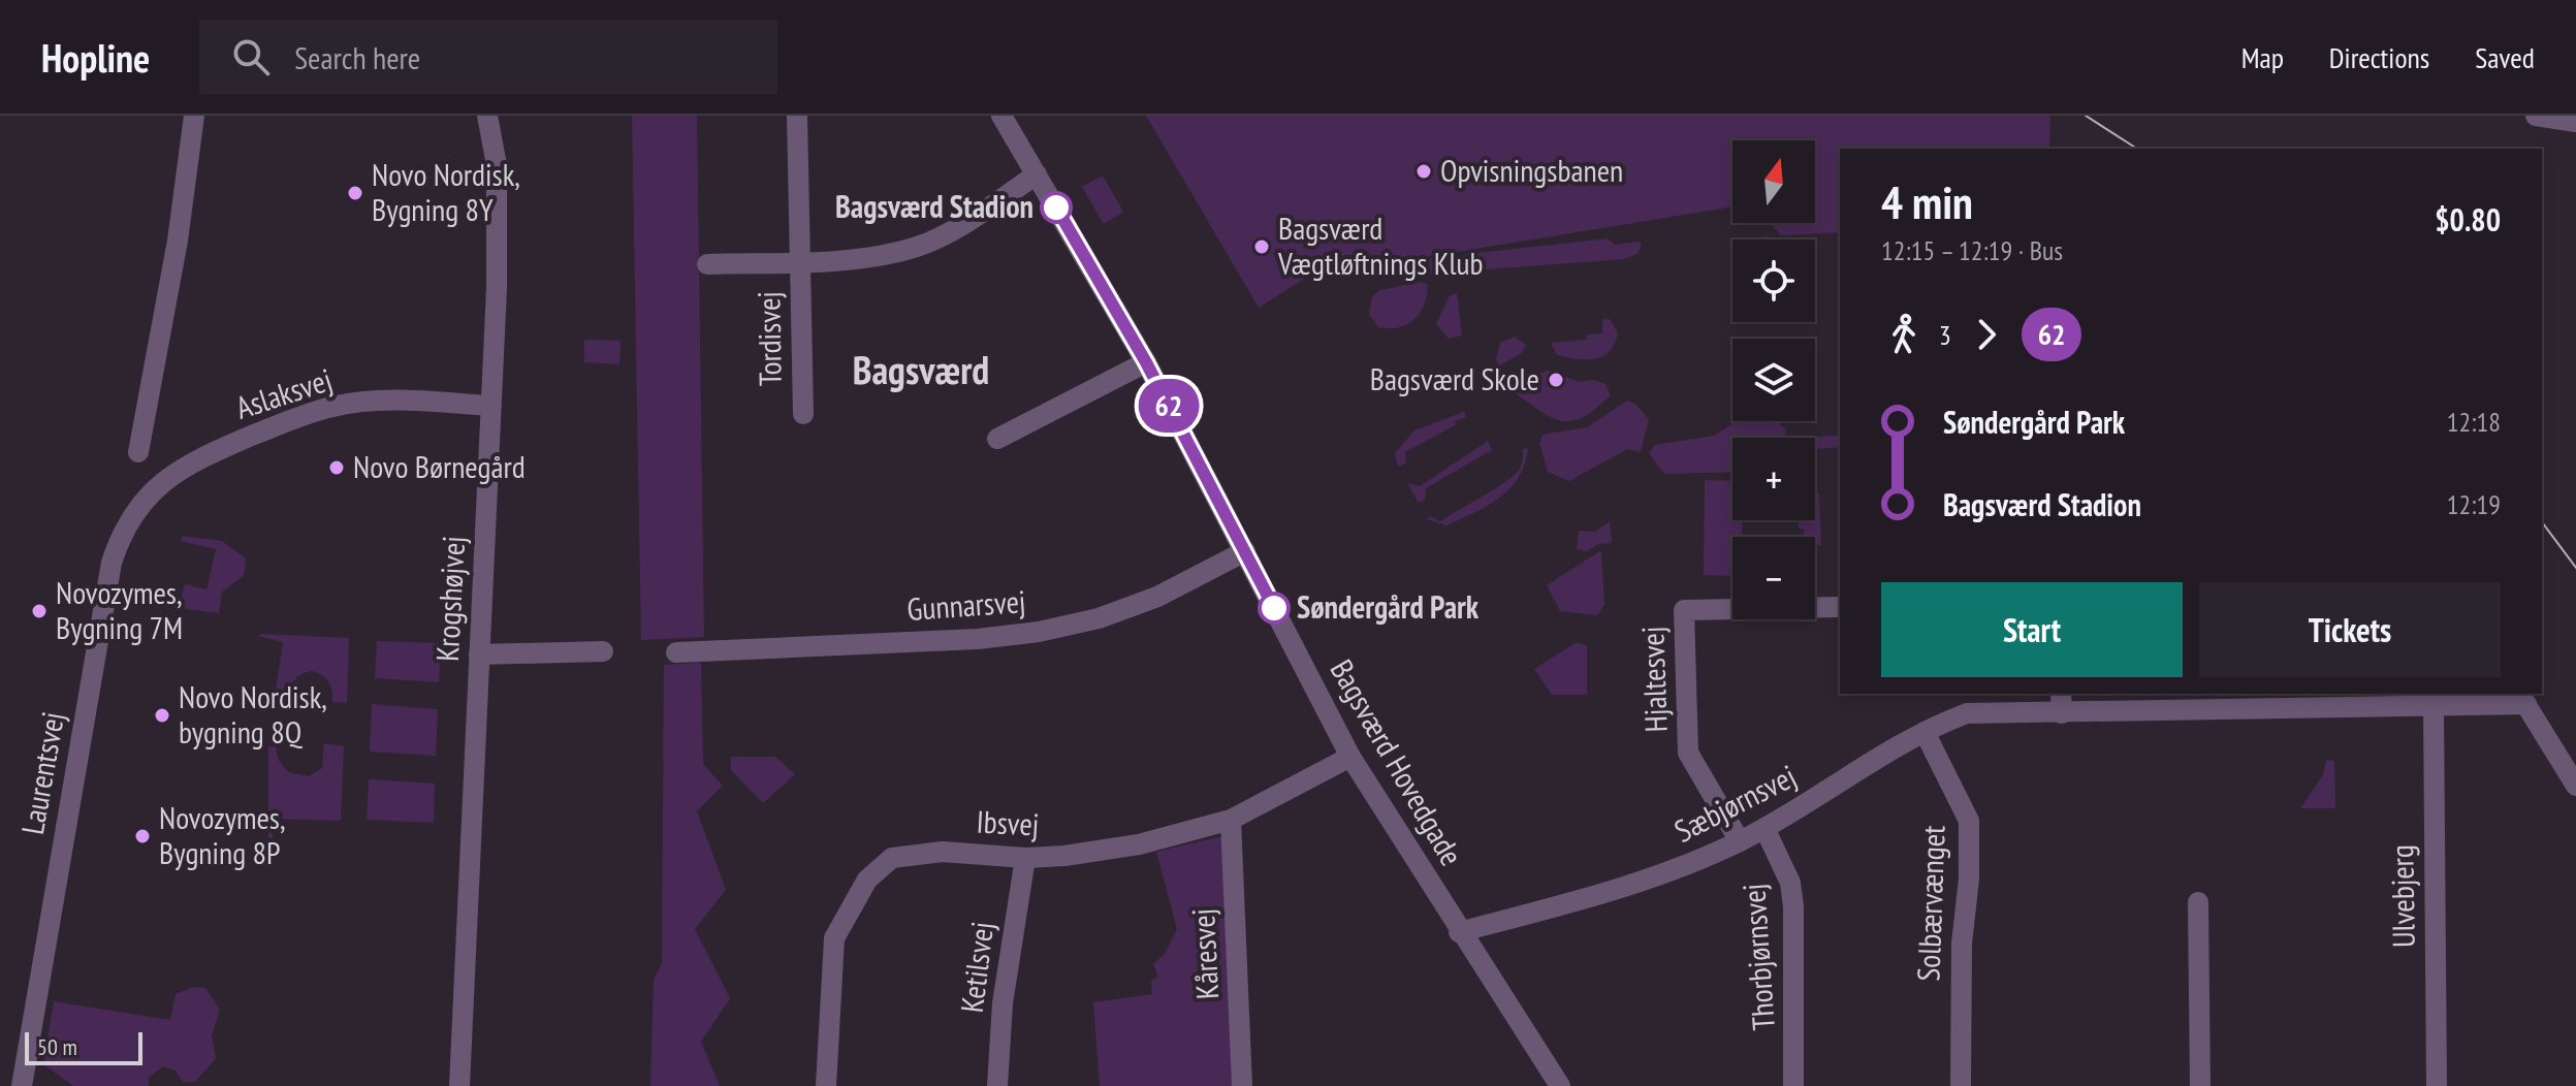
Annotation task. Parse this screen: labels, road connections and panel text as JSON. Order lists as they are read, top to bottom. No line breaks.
{"streets":{"street":["Tordisvej","Aslaksvej","Krogshøjvej","Gunnarsvej","Hjaltesvej","Bagsværd Hovedgade","Laurentsvej","Sæbjørnsvej","Ibsvej","Ulvebjerg","Solbærvænget","Kåresvej","Thorbjørnsvej","Ketilsvej"]},"crossings":[["Tordisvej","Bagsværd Hovedgade"],["Aslaksvej","Krogshøjvej"],["Aslaksvej","Laurentsvej"],["Gunnarsvej","Bagsværd Hovedgade"],["Hjaltesvej","Sæbjørnsvej"],["Bagsværd Hovedgade","Sæbjørnsvej"],["Bagsværd Hovedgade","Ibsvej"],["Sæbjørnsvej","Ulvebjerg"],["Sæbjørnsvej","Solbærvænget"],["Sæbjørnsvej","Thorbjørnsvej"],["Ibsvej","Kåresvej"],["Ibsvej","Ketilsvej"]],"districts":["Bagsværd"],"places":["Opvisningsbanen","Novo Nordisk, Bygning 8Y","Bagsværd Stadion","Bagsværd Vægtløftnings Klub","Bagsværd Skole","Novo Børnegård","Søndergård Park","Novozymes, Bygning 7M","Novo Nordisk, bygning 8Q","Novozymes, Bygning 8P"],"lines":["bus line 62"],"scale_bar":"50 m","north":"top","page":{"header":"Hopline","search":"Search here","nav":["Map","Directions","Saved"],"on_map":"62","map_buttons":["+","−"],"heading":["4 min","12:15 – 12:19 · Bus","$0.80"],"legs":["3","62"],"list":[{"name":"Søndergård Park","value":"12:18"},{"name":"Bagsværd Stadion","value":"12:19"}],"buttons":["Start","Tickets"],"scale":"50 m"}}
